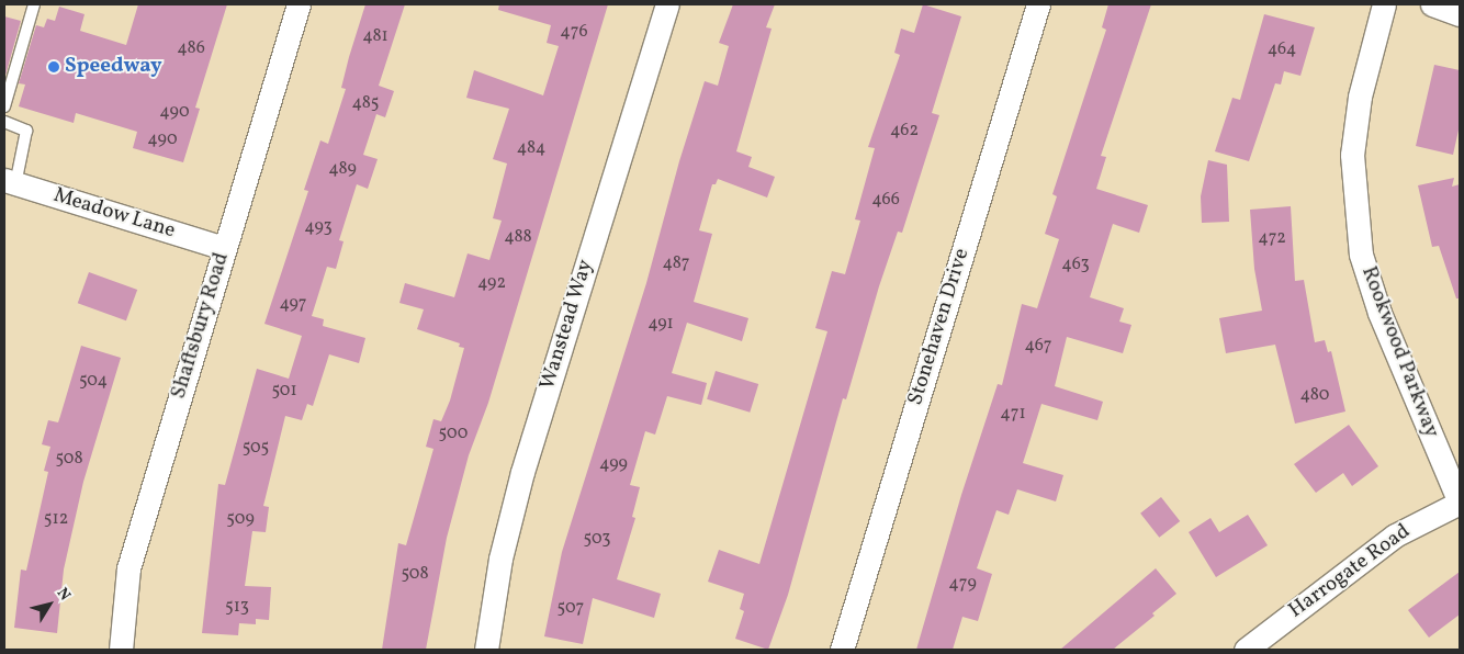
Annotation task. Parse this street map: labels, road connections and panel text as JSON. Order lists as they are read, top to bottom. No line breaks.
{"streets":{"street":["Meadow Lane","Wanstead Way","Shaftsbury Road","Stonehaven Drive","Rookwood Parkway","Harrogate Road"]},"crossings":[["Meadow Lane","Shaftsbury Road"],["Rookwood Parkway","Harrogate Road"]],"places":["Speedway"],"house_numbers":["476","481","486","464","485","490","462","490","484","489","466","493","488","472","487","463","492","497","491","467","504","501","480","471","500","505","508","499","512","509","503","508","479","513","507"],"north":"top right"}
